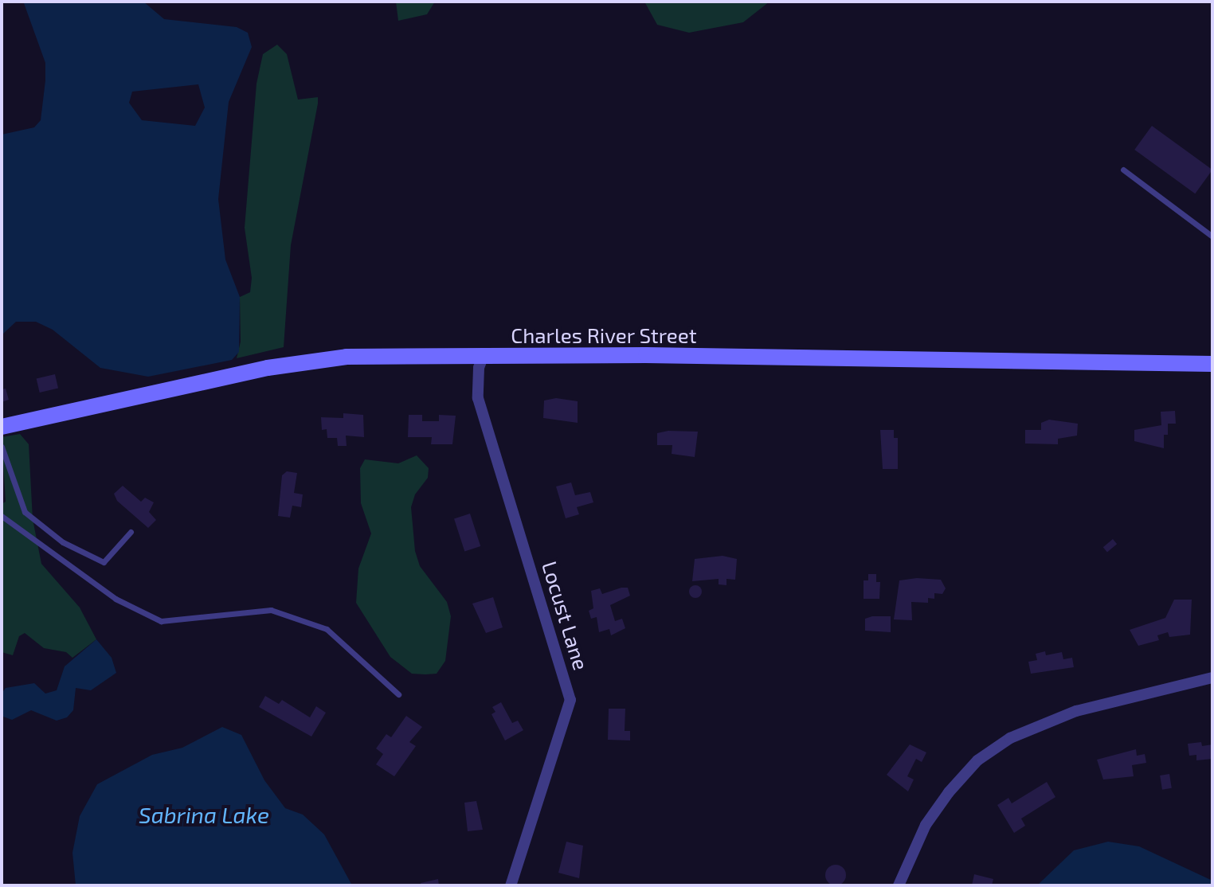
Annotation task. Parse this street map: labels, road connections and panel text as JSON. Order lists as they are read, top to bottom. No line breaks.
{"streets":{"street":["Charles River Street","Locust Lane"]},"crossings":[["Charles River Street","Locust Lane"]],"water":["Sabrina Lake"]}
